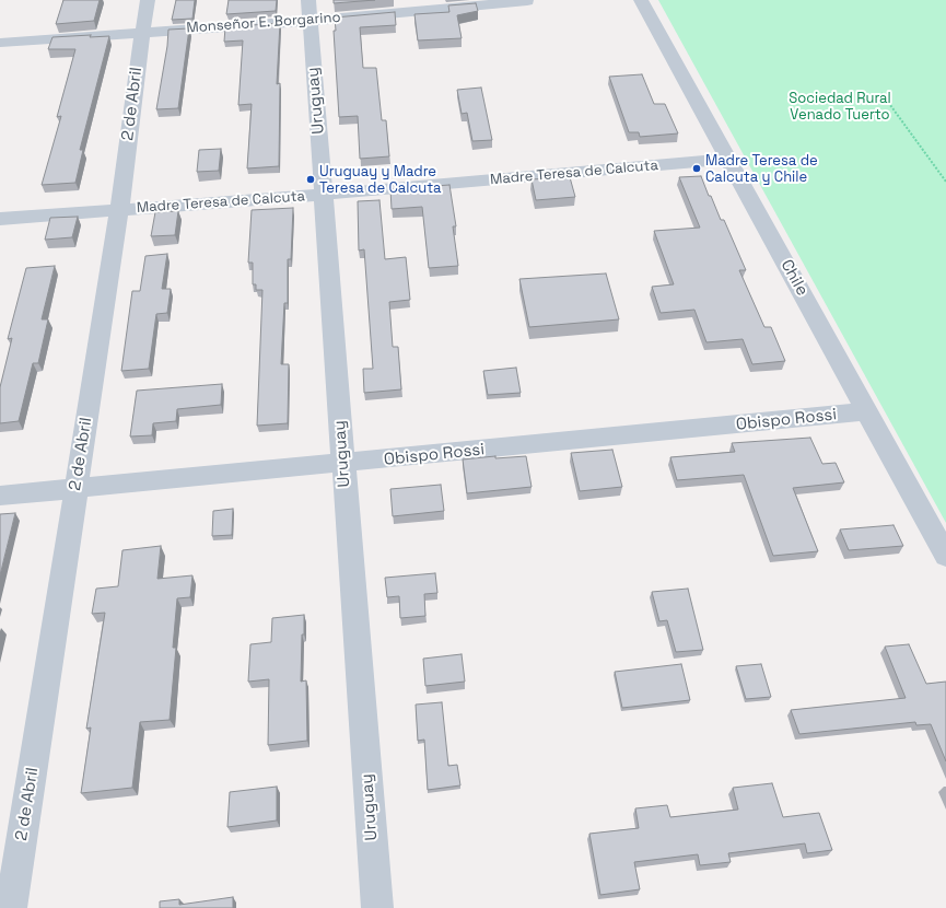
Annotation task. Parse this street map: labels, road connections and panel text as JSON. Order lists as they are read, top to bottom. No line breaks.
{"streets":{"street":["Monseñor E. Borgarino","Uruguay","2 de Abril","Madre Teresa de Calcuta","Chile","Obispo Rossi"]},"crossings":[["Monseñor E. Borgarino","Uruguay"],["Monseñor E. Borgarino","2 de Abril"],["Uruguay","Madre Teresa de Calcuta"],["Uruguay","Obispo Rossi"],["2 de Abril","Madre Teresa de Calcuta"],["2 de Abril","Obispo Rossi"],["Madre Teresa de Calcuta","Chile"],["Chile","Obispo Rossi"]],"parks":["Sociedad Rural Venado Tuerto"],"places":["Madre Teresa de Calcuta y Chile","Uruguay y Madre Teresa de Calcuta"]}
